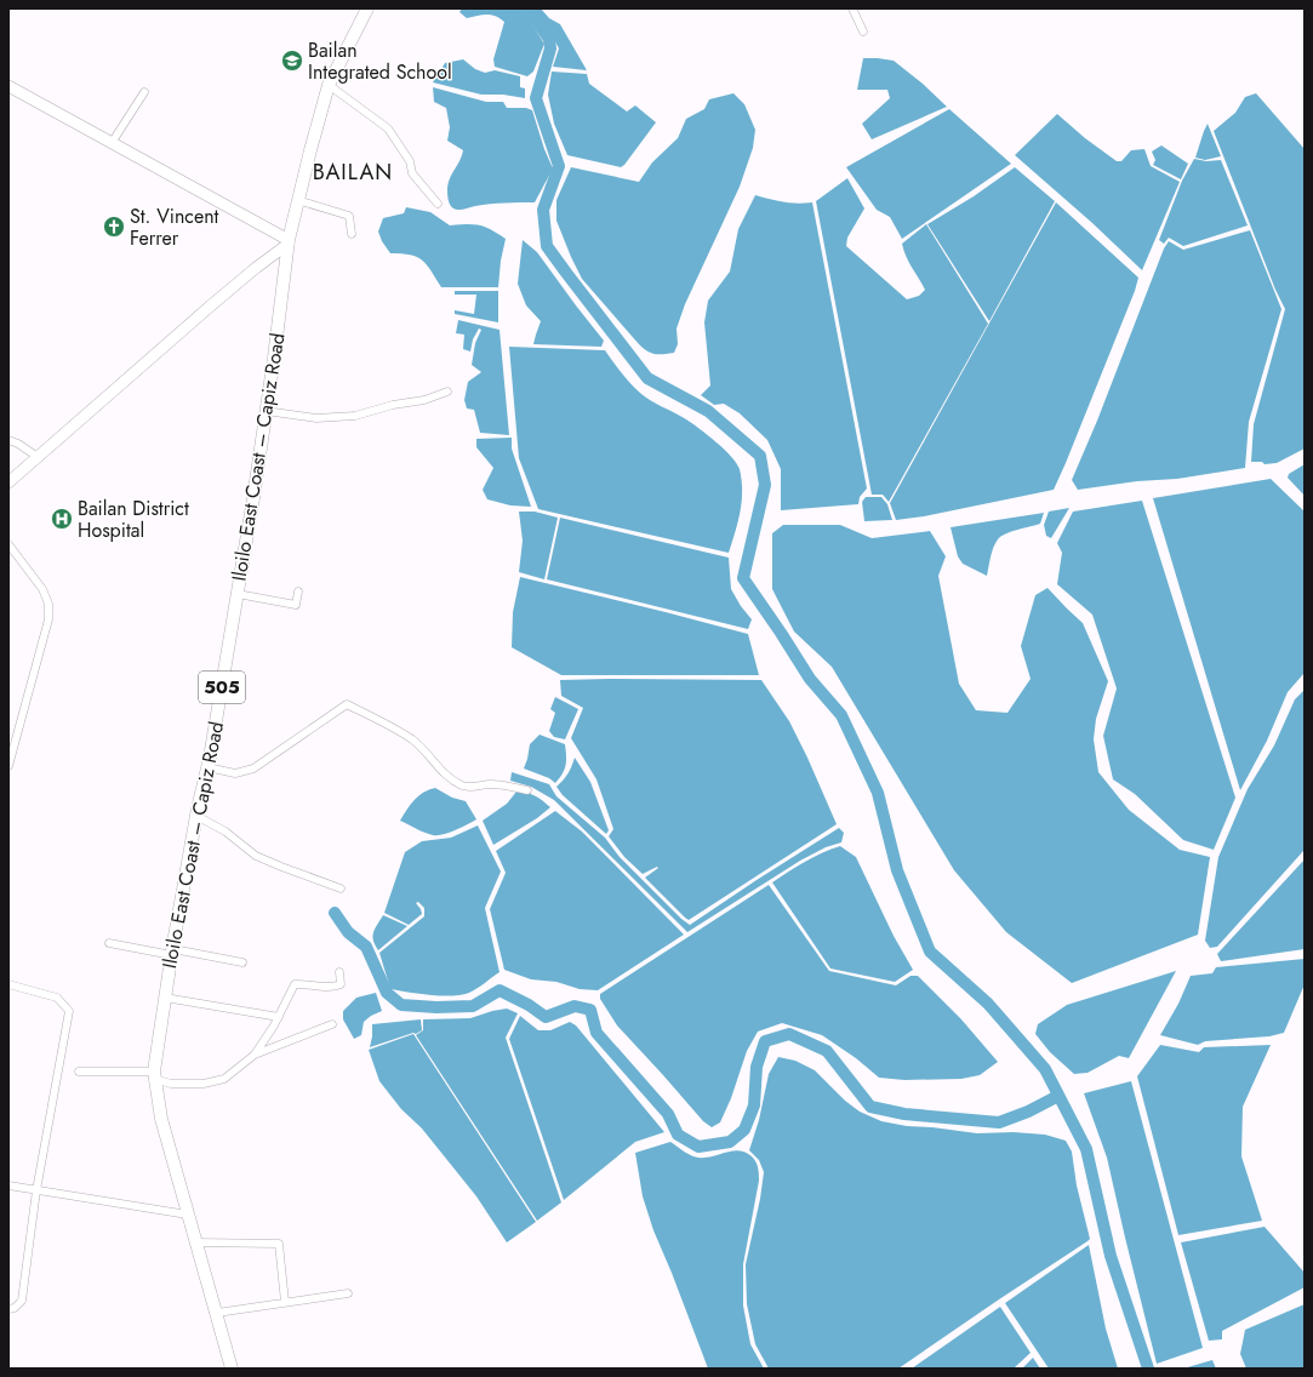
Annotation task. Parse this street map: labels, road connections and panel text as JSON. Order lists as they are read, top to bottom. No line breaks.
{"streets":{"main road":["Iloilo East Coast – Capiz Road","505"]},"districts":["BAILAN"],"places":{"school or university":["Bailan Integrated School"],"church":["St. Vincent Ferrer"],"hospital":["Bailan District Hospital"]}}
